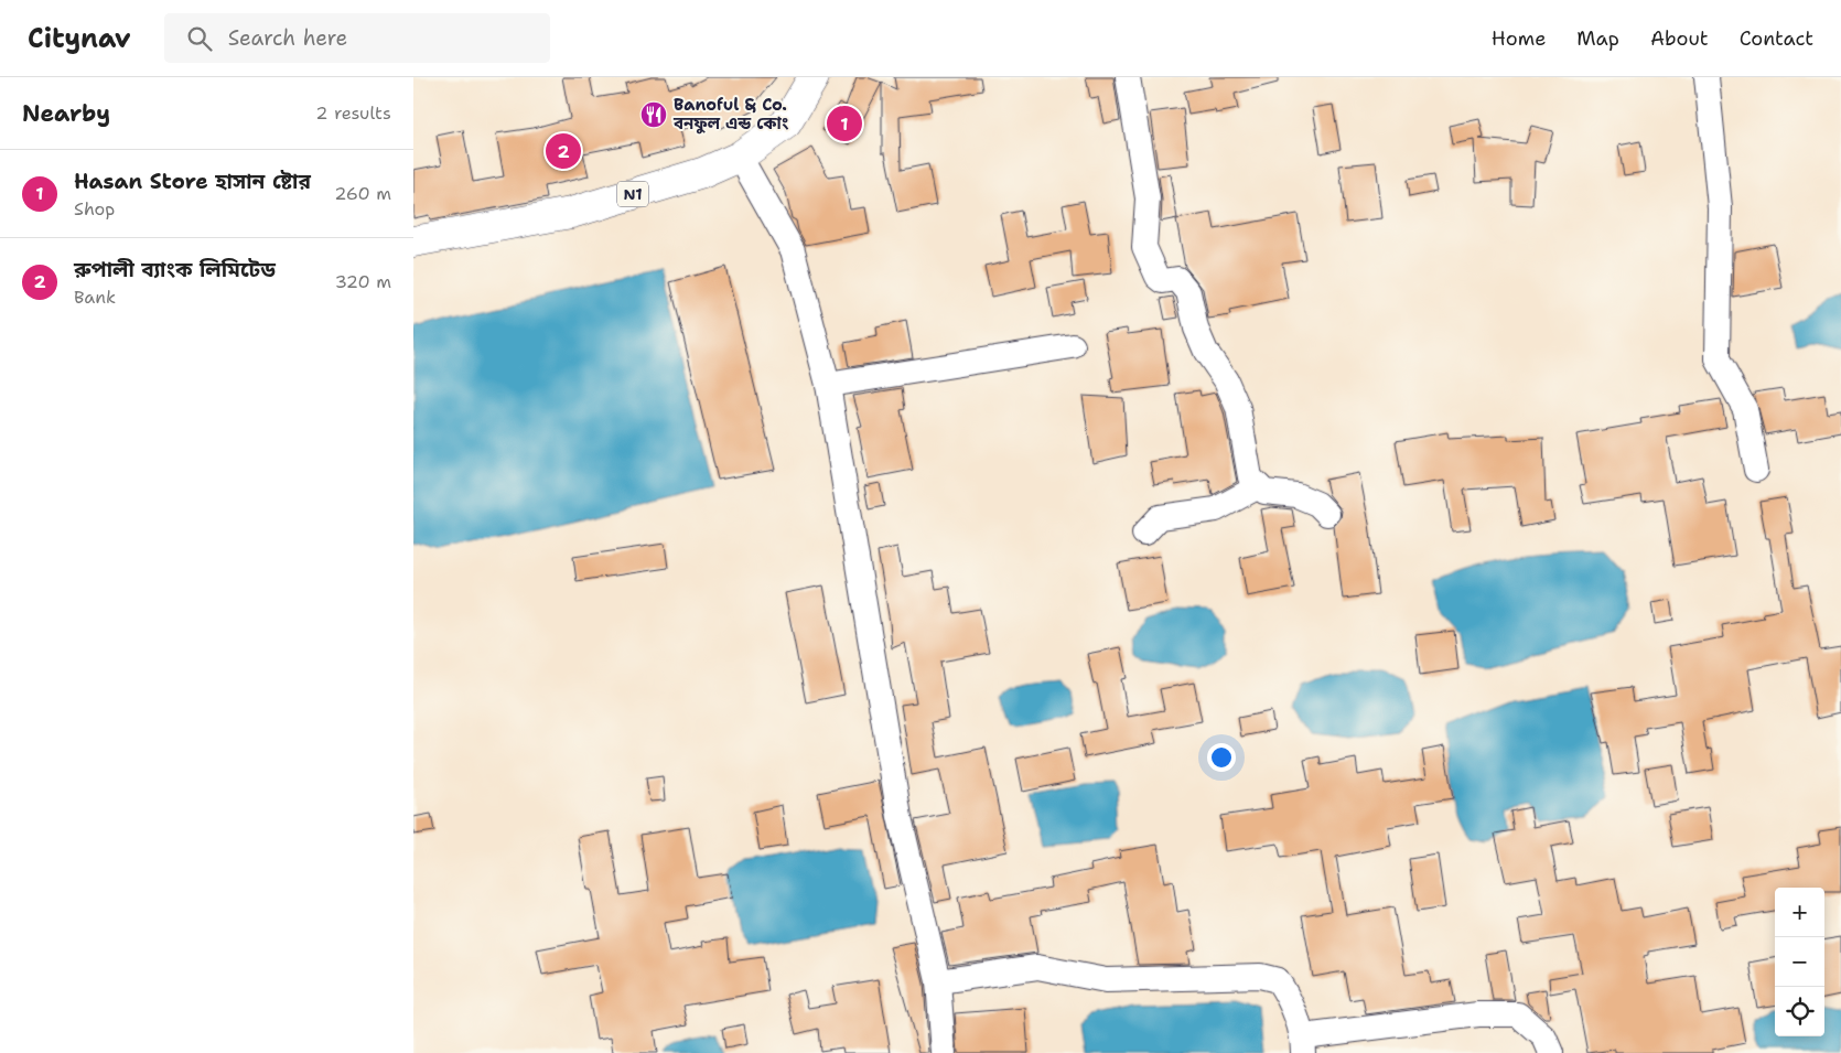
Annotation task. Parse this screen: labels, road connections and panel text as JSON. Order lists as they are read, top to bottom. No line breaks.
{"streets":{"highway":["N1"]},"places":{"restaurant":["Banoful & Co. বনফুল এন্ড কোং"]},"page":{"header":"Citynav","search":"Search here","nav":["Home","Map","About","Contact"],"heading":["Nearby","2 results"],"pins":["1","2"],"list":[{"mark":"1","name":"Hasan Store হাসান ষ্টোর","note":"Shop","value":"260 m"},{"mark":"2","name":"রুপালী ব্যাংক লিমিটেড","note":"Bank","value":"320 m"}],"map_buttons":["+","−"]}}
